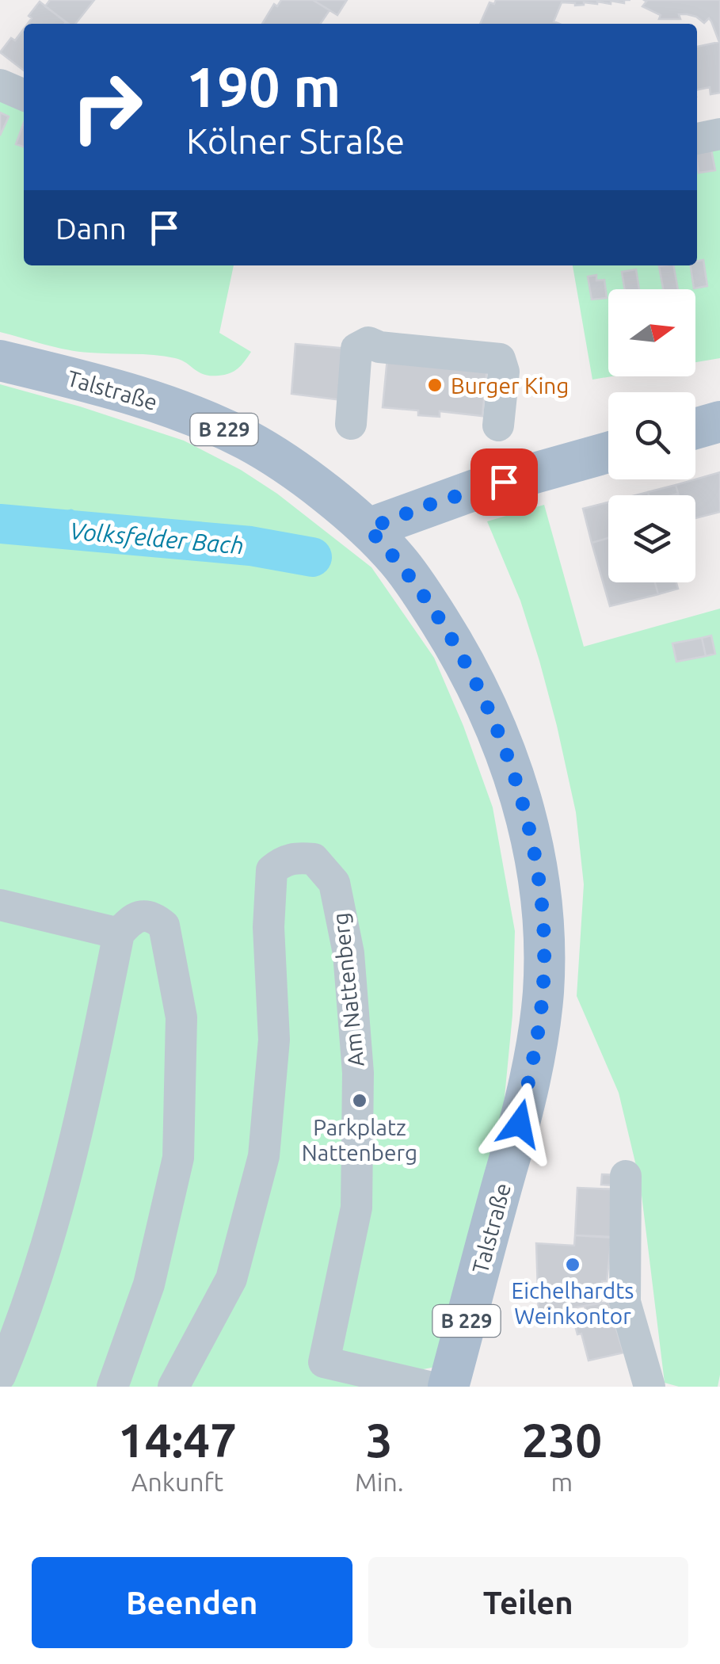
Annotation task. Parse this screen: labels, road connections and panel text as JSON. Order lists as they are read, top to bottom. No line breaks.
{"streets":{"main road":["Talstraße","B 229"],"street":["Am Nattenberg"]},"water":["Volksfelder Bach"],"places":["Burger King","Parkplatz Nattenberg","Eichelhardts Weinkontor"],"north":"right","page":{"turn":["190 m","Kölner Straße"],"then":"Dann","eta":["14:47","Ankunft","3","Min.","230","m"],"buttons":["Beenden","Teilen"]}}
